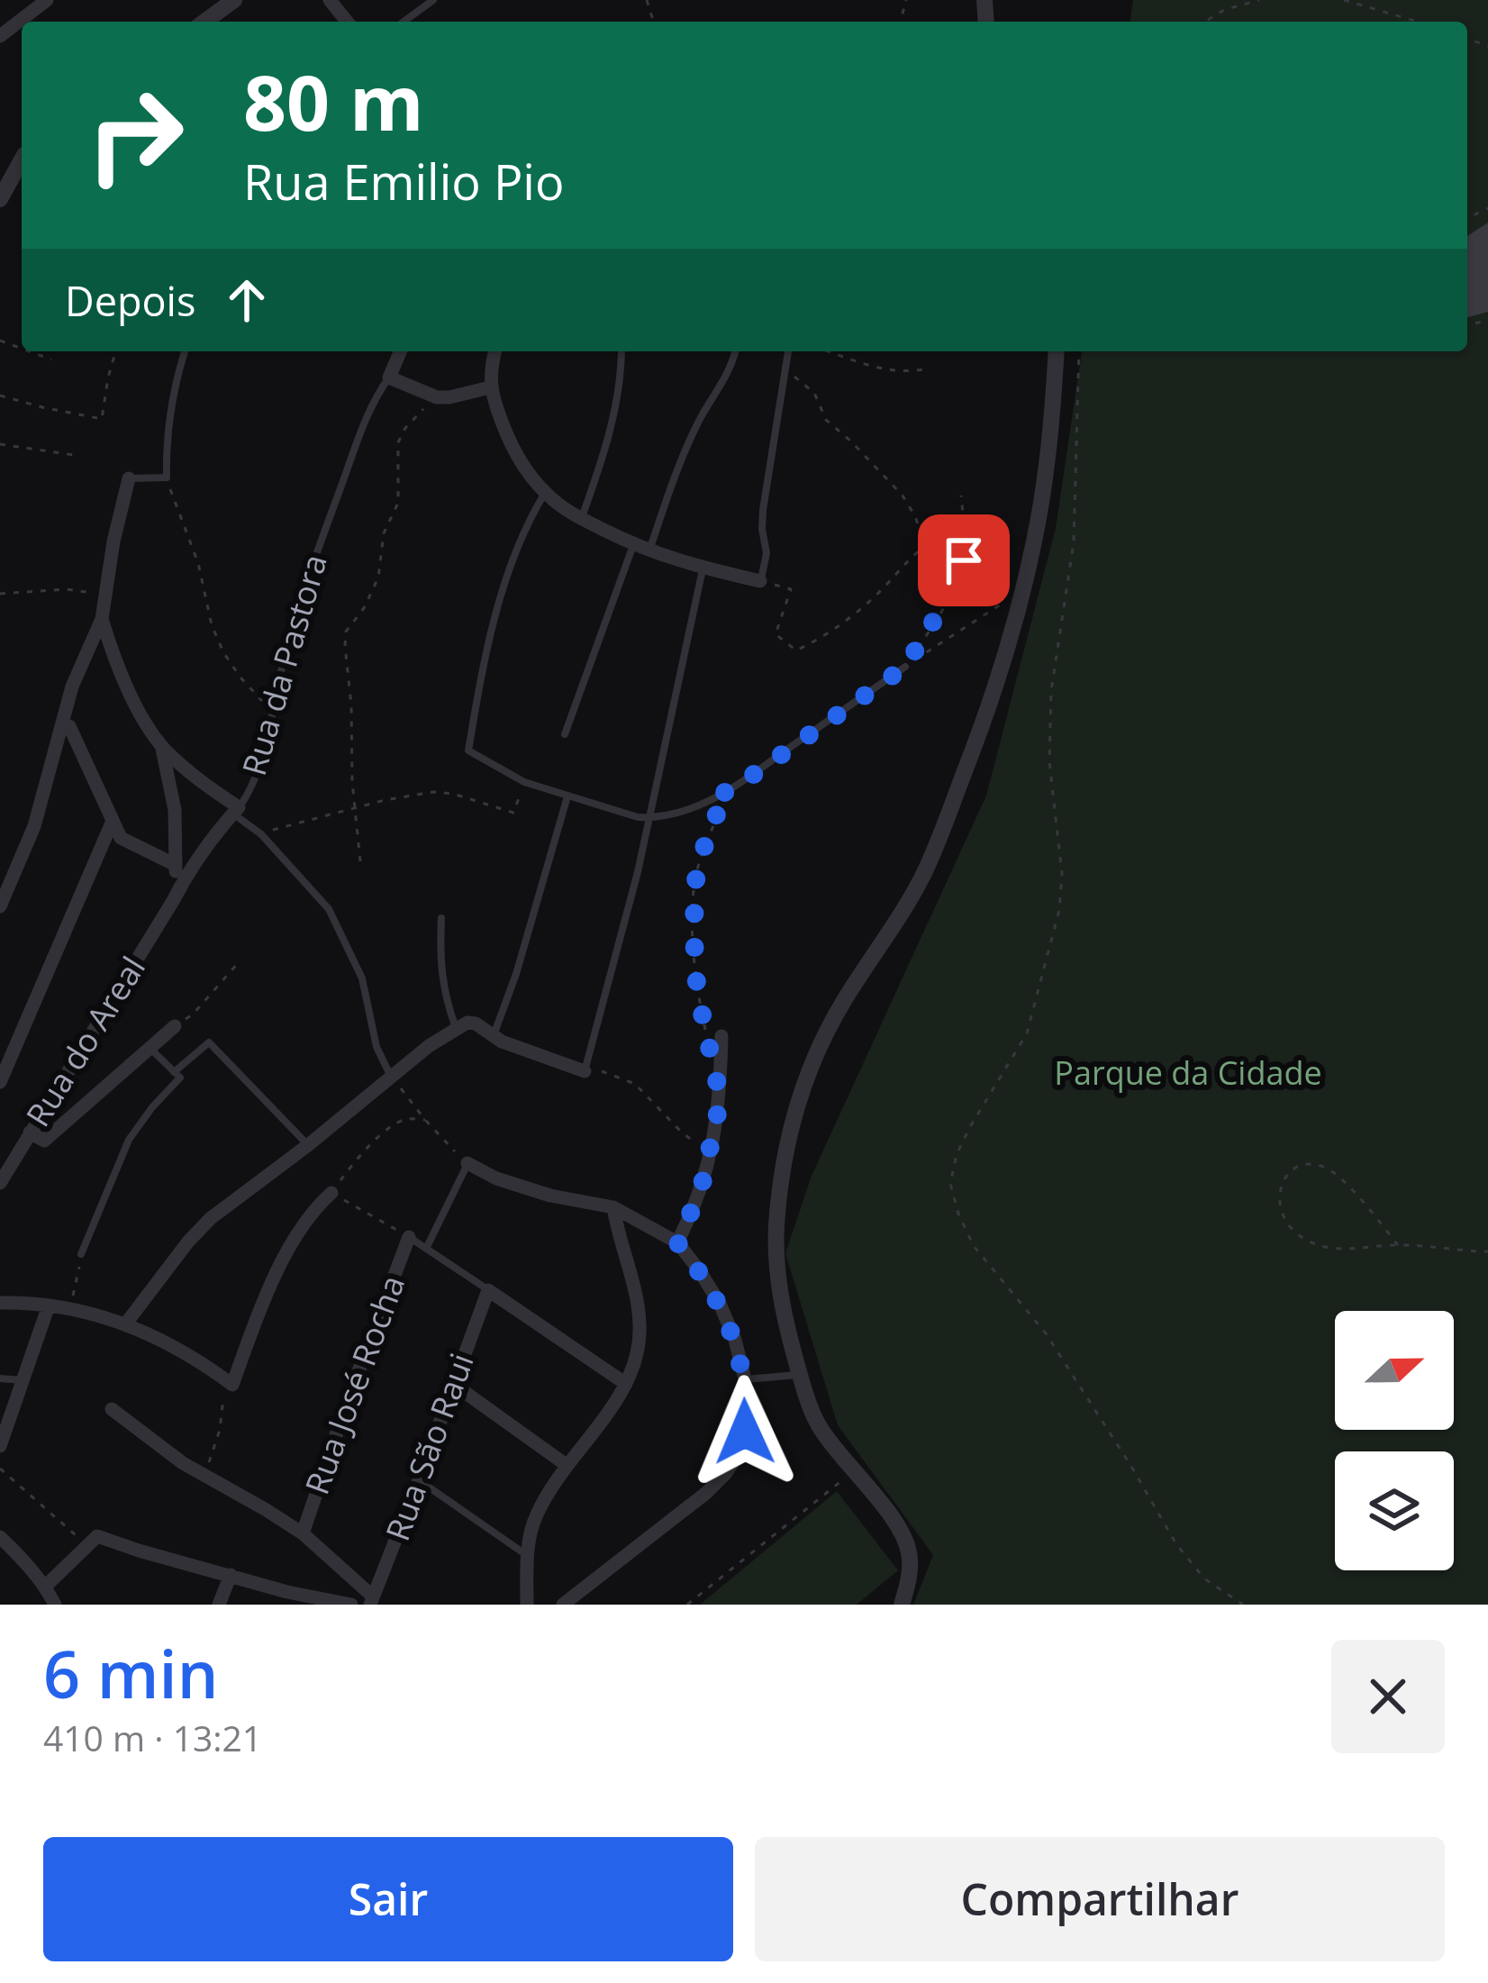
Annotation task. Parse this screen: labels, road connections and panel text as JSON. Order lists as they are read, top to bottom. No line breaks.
{"streets":{"street":["Rua da Pastora","Rua do Areal","Rua José Rocha","Rua São Raui"]},"crossings":[["Rua da Pastora","Rua do Areal"]],"parks":["Parque da Cidade"],"north":"right","page":{"turn":["80 m","Rua Emilio Pio"],"then":"Depois","heading":["6 min","410 m · 13:21"],"buttons":["Sair","Compartilhar"]}}
